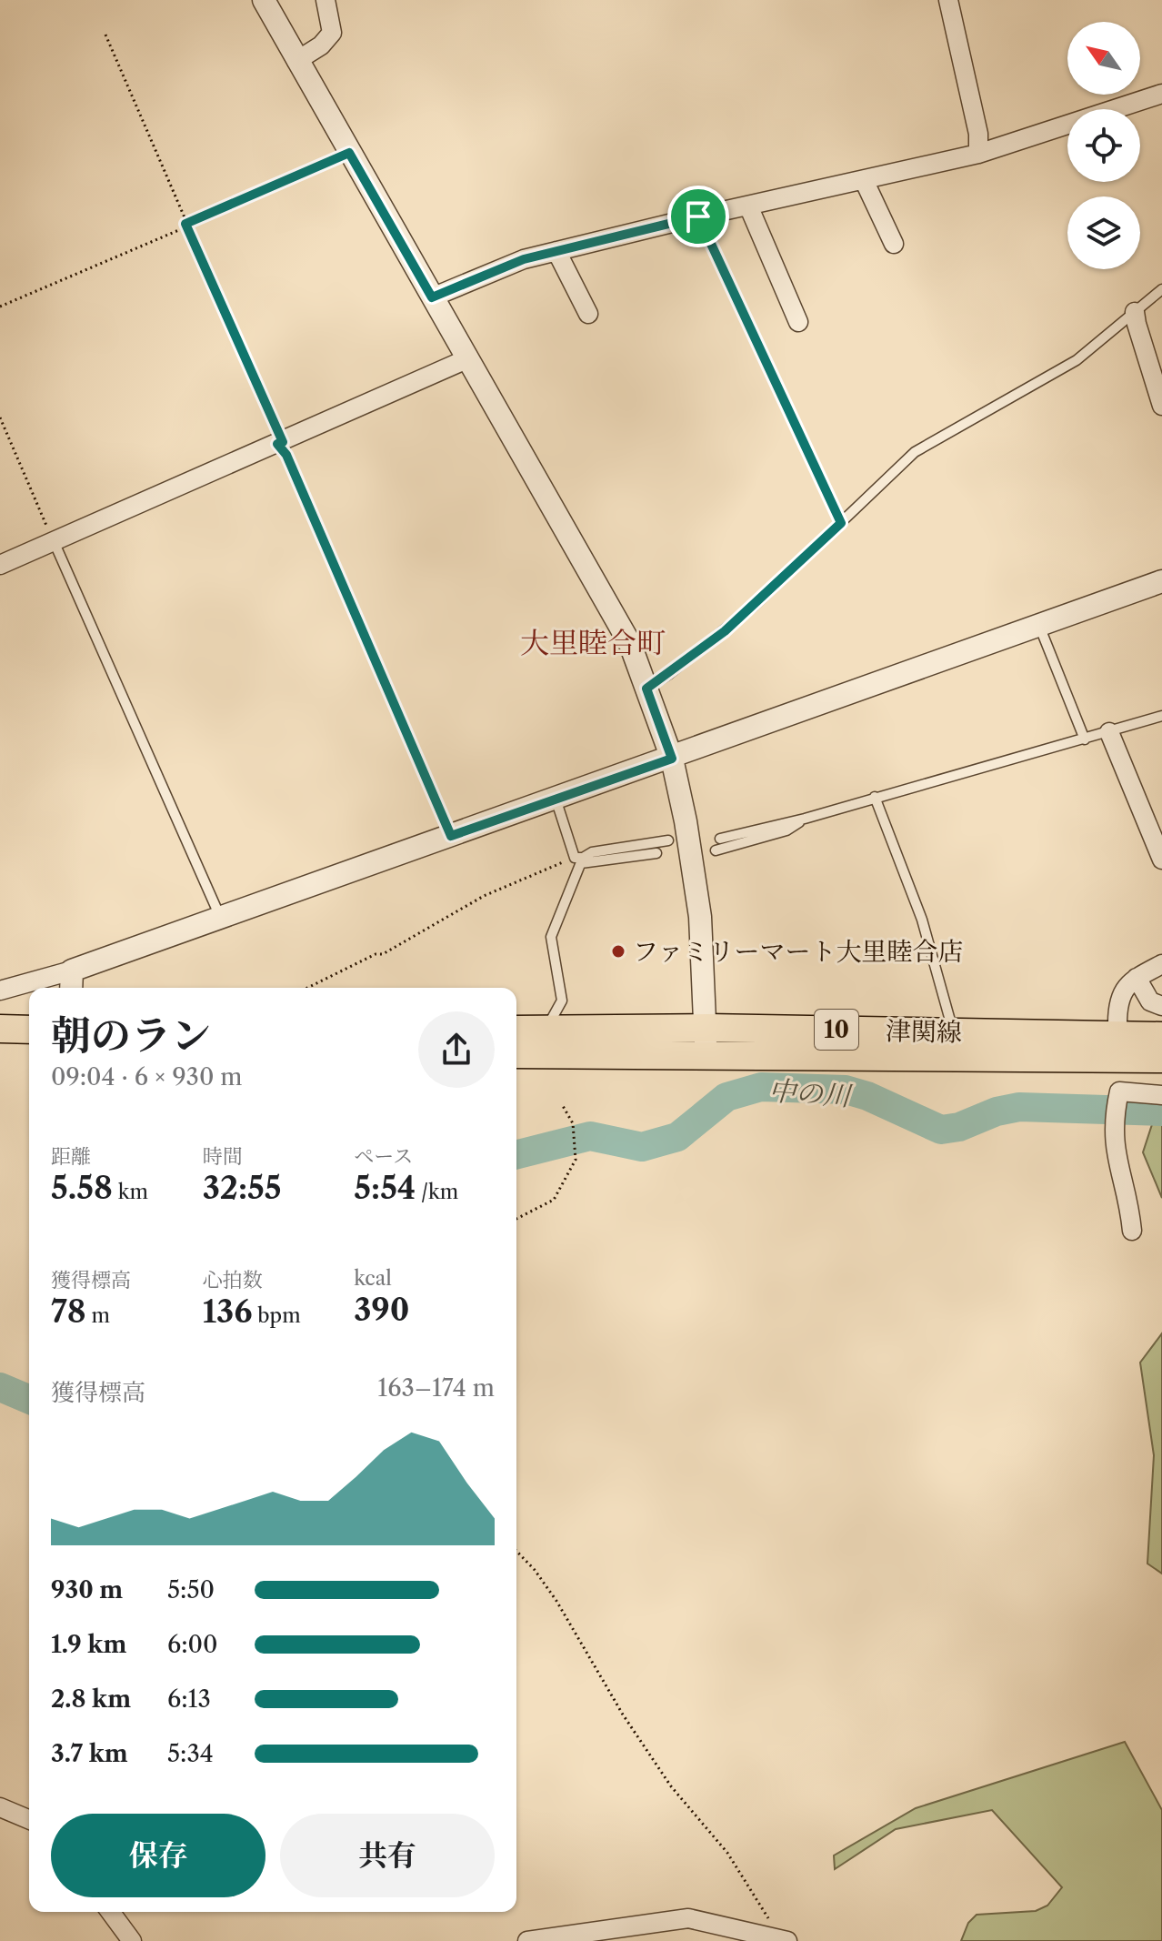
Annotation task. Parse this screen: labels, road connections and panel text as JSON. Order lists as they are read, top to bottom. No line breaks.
{"streets":{"main road":["10","津関線"]},"districts":["大里睦合町"],"water":["中の川"],"places":["ファミリーマート大里睦合店"],"north":"top left","page":{"heading":["朝のラン","09:04 · 6 × 930 m"],"stats":[["距離","5.58 km"],["時間","32:55"],["ペース","5:54 /km"],["獲得標高","78 m"],["心拍数","136 bpm"],["kcal","390"]],"chart":["獲得標高","163–174 m"],"list":[{"name":"930 m","note":"5:50"},{"name":"1.9 km","note":"6:00"},{"name":"2.8 km","note":"6:13"},{"name":"3.7 km","note":"5:34"}],"buttons":["保存","共有"]}}
